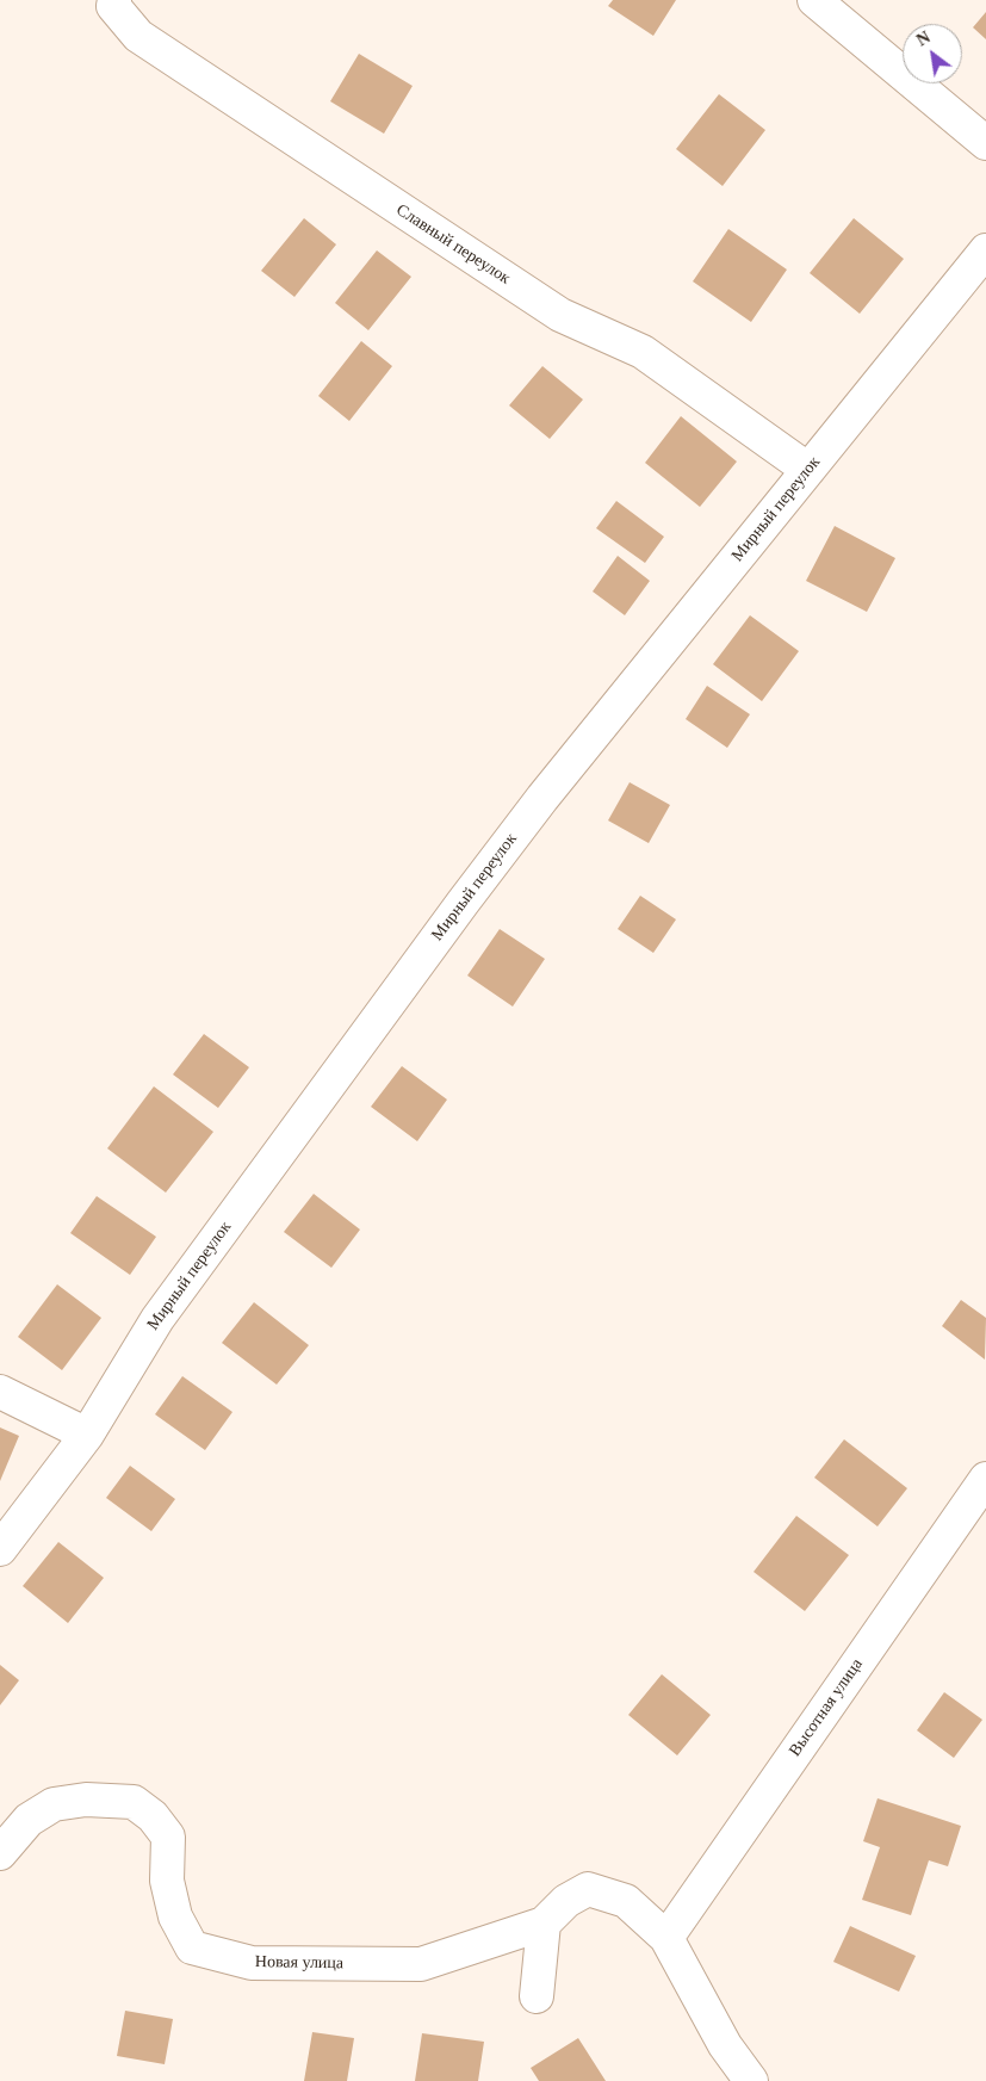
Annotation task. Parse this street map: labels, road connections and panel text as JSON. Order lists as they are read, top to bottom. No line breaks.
{"streets":{"street":["Славный переулок","Мирный переулок","Высотная улица","Новая улица"]},"crossings":[["Славный переулок","Мирный переулок"],["Высотная улица","Новая улица"]],"north":"top left"}
